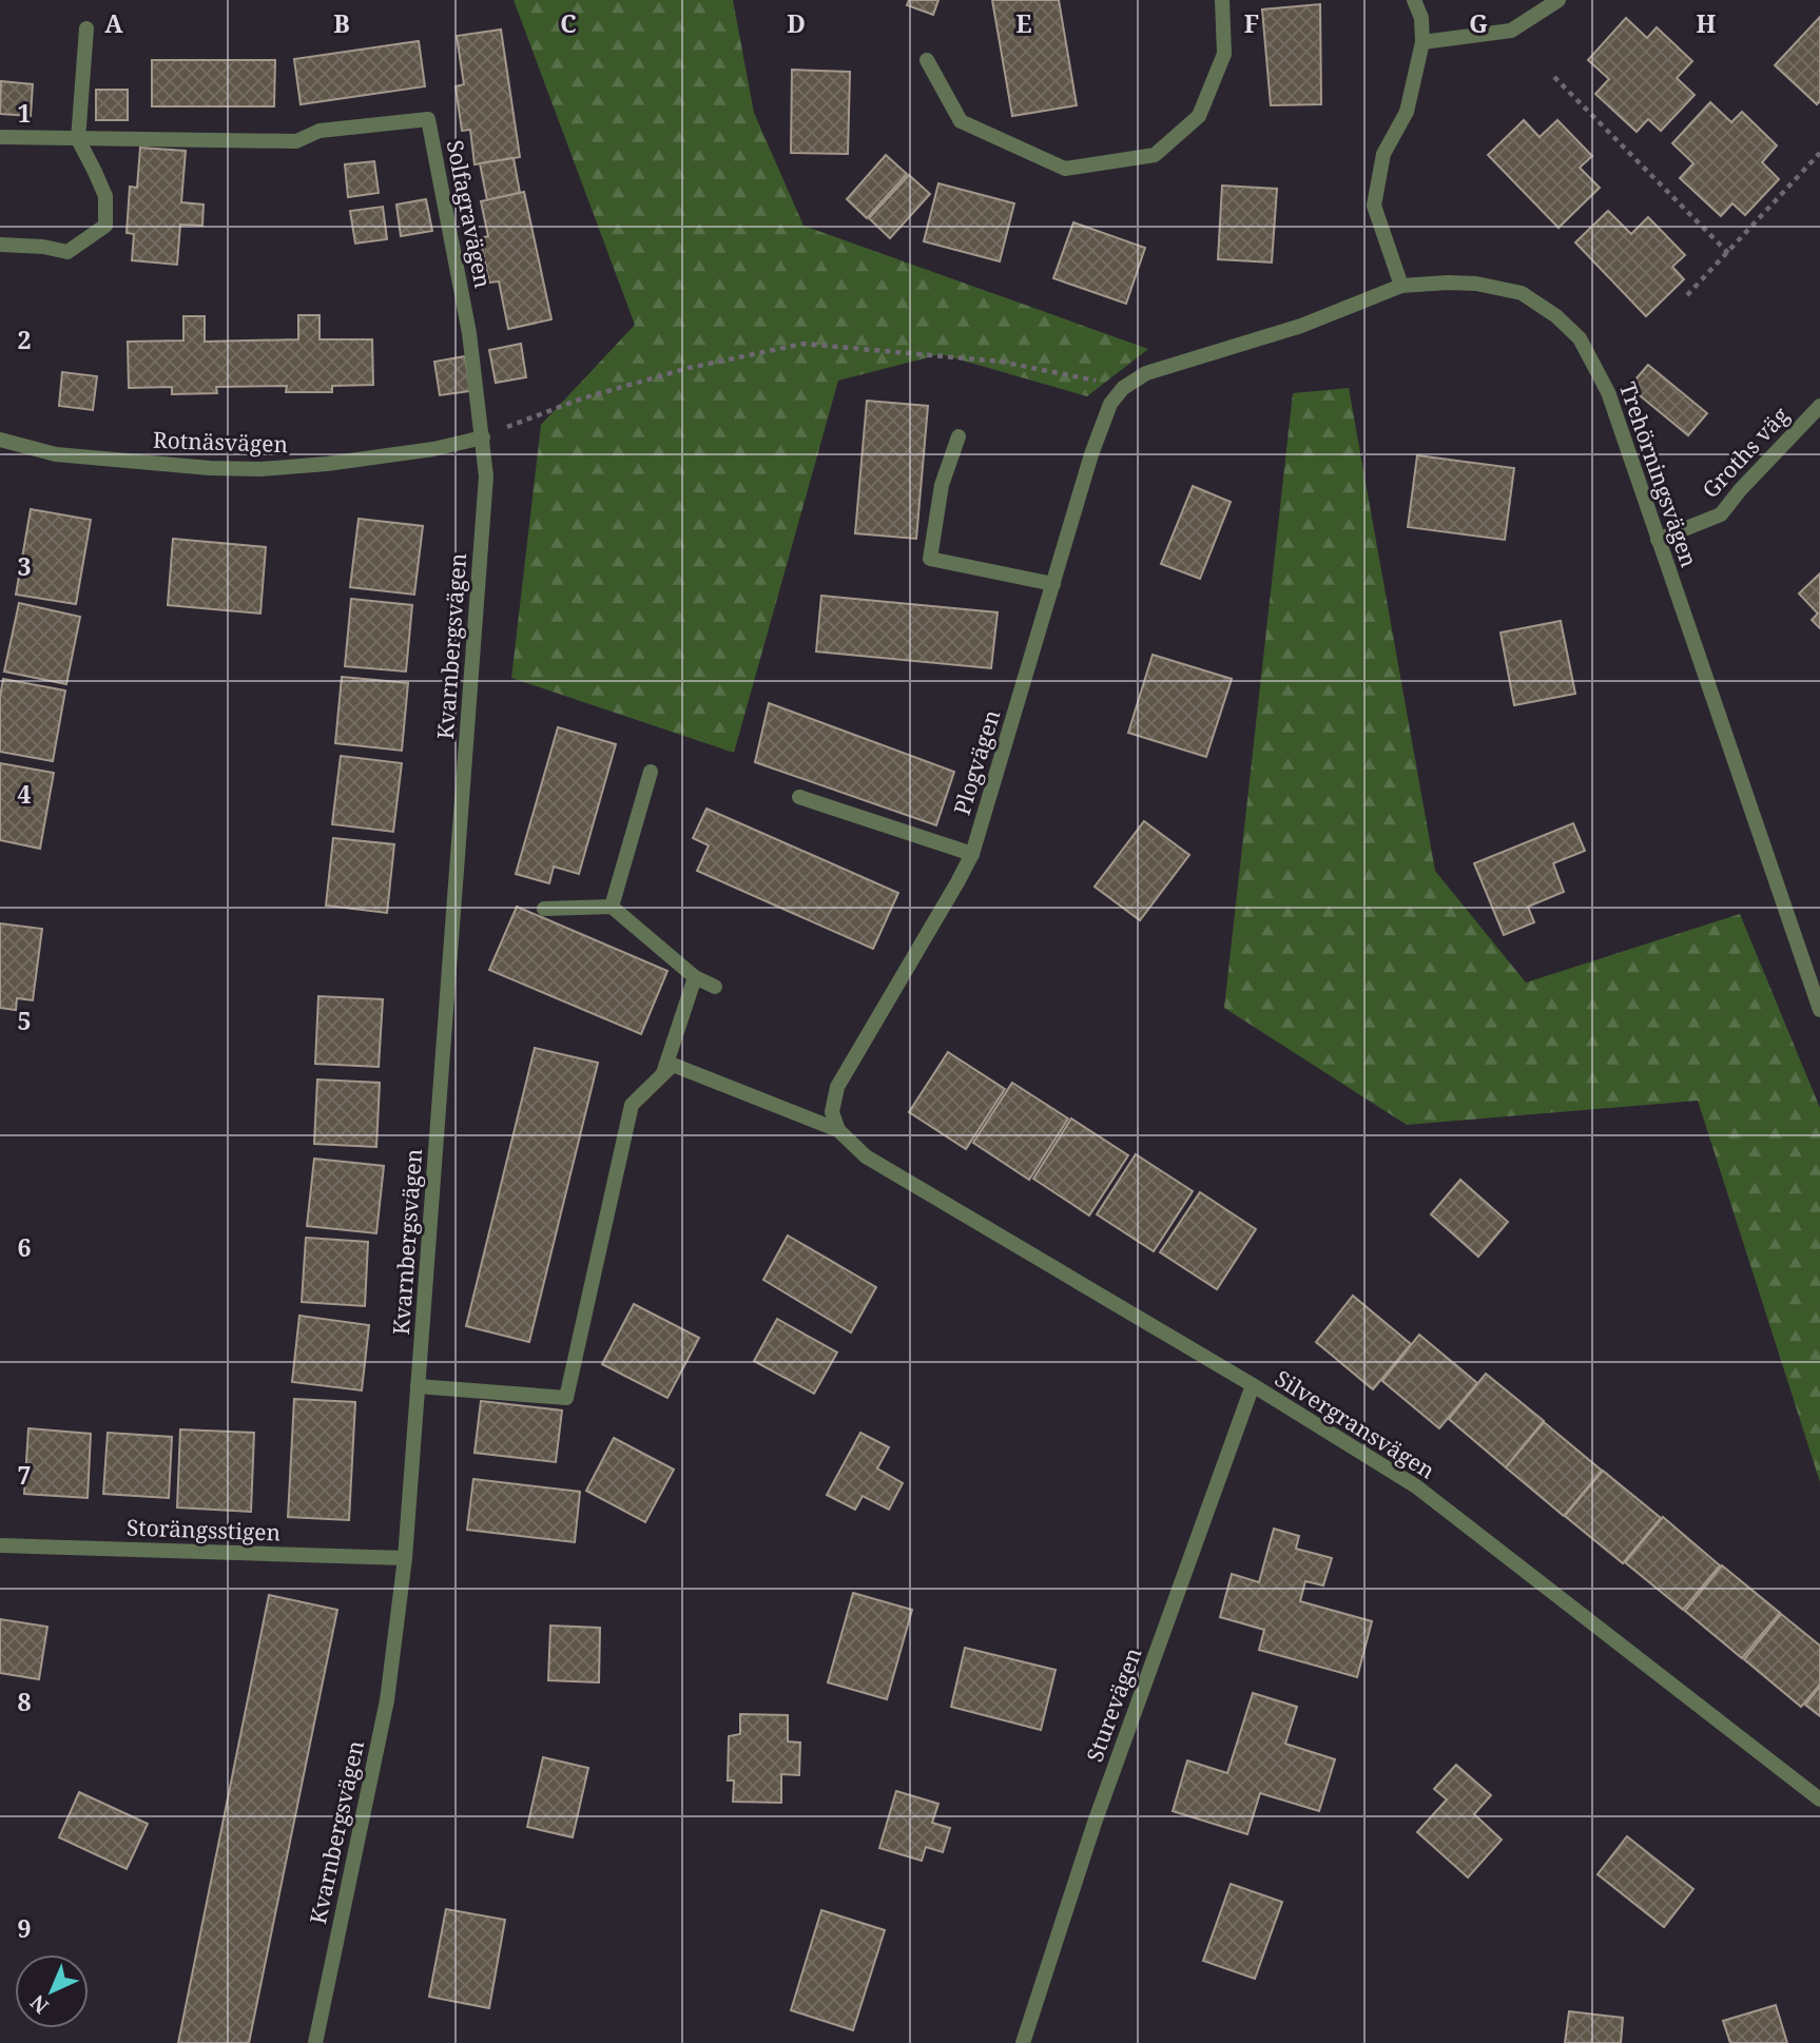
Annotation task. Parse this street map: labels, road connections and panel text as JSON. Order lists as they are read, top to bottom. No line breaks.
{"streets":{"street":["Solfagravägen","Rotnäsvägen","Groths väg","Trehörningsvägen","Kvarnbergsvägen","Plogvägen","Silvergransvägen","Storängsstigen","Sturevägen"]},"crossings":[["Solfagravägen","Rotnäsvägen"],["Solfagravägen","Kvarnbergsvägen"],["Rotnäsvägen","Kvarnbergsvägen"],["Groths väg","Trehörningsvägen"],["Trehörningsvägen","Plogvägen"],["Kvarnbergsvägen","Storängsstigen"],["Plogvägen","Silvergransvägen"],["Silvergransvägen","Sturevägen"]],"north":"bottom left","grid":{"columns":["A","B","C","D","E","F","G","H"],"rows":["1","2","3","4","5","6","7","8","9"]}}
